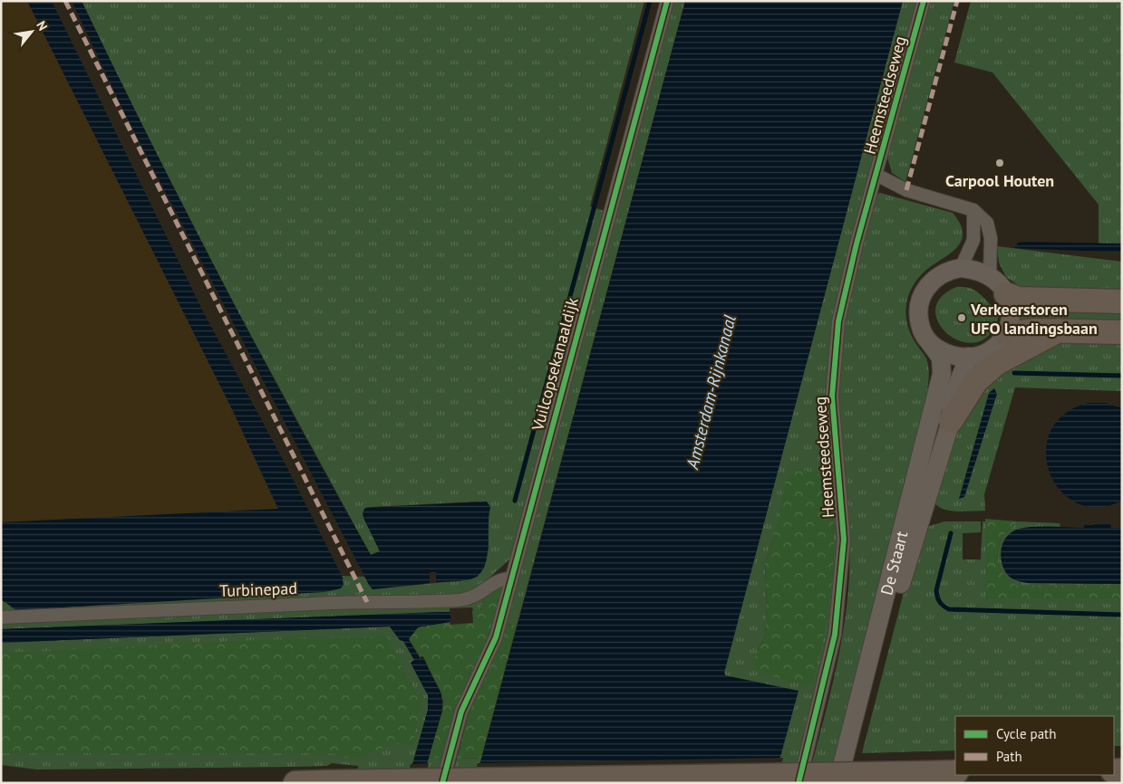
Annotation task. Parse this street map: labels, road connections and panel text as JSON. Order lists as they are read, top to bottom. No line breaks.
{"streets":{"main road":["De Staart"],"street":["Heemsteedseweg","Vuilcopsekanaaldijk","Turbinepad"]},"crossings":[["Vuilcopsekanaaldijk","Turbinepad"]],"water":["Amsterdam-Rijnkanaal"],"places":["Carpool Houten","Verkeerstoren UFO landingsbaan"],"legend":["Cycle path","Path"],"north":"top right"}
